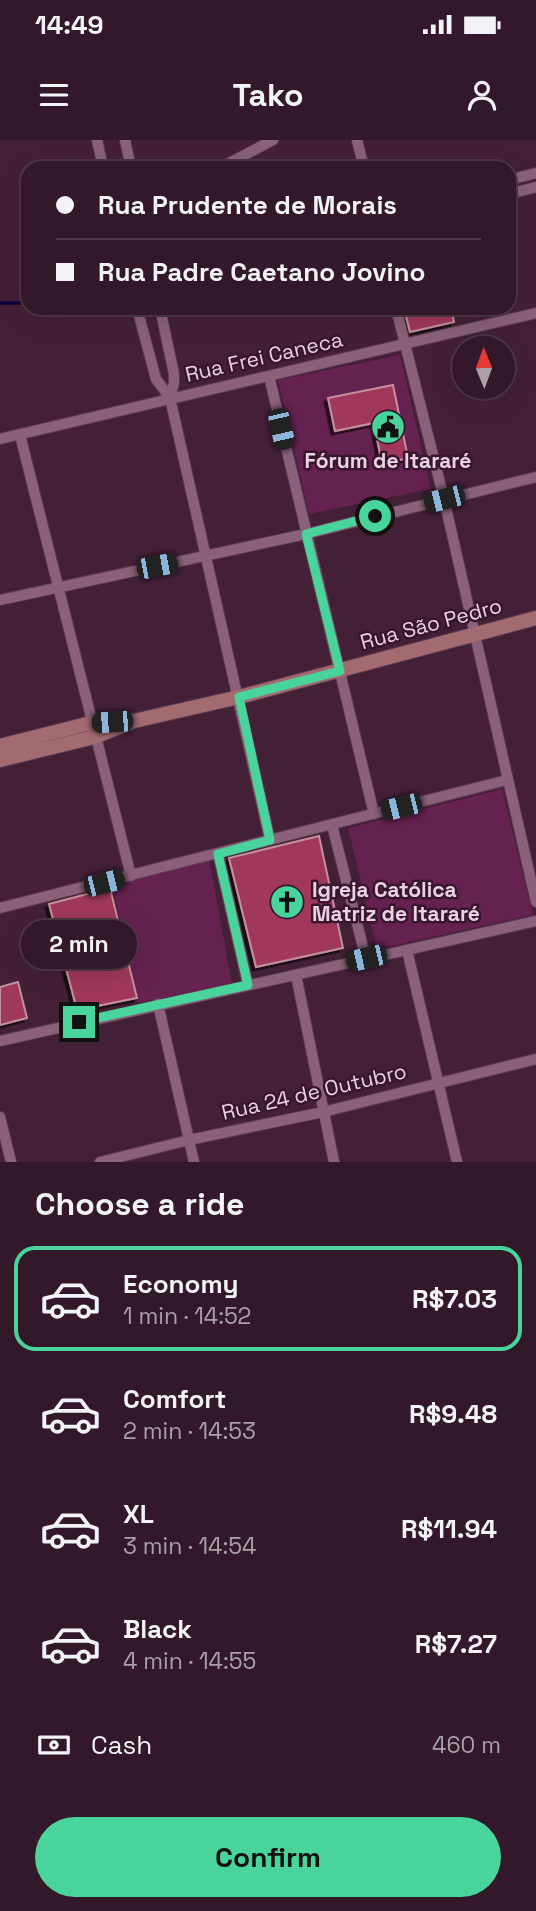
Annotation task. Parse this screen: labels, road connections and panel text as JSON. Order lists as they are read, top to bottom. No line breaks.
{"streets":{"main road":["Rua São Pedro"],"street":["Rua Frei Caneca","Rua 24 de Outubro"]},"places":{"public building":["Fórum de Itararé"],"church":["Igreja Católica Matriz de Itararé"]},"north":"top","page":{"status":"14:49","header":"Tako","banner":["Rua Prudente de Morais","Rua Padre Caetano Jovino"],"bubble":"2 min","heading":"Choose a ride","list":[{"name":"Economy","note":"1 min · 14:52","value":"R$7.03"},{"name":"Comfort","note":"2 min · 14:53","value":"R$9.48"},{"name":"XL","note":"3 min · 14:54","value":"R$11.94"},{"name":"Black","note":"4 min · 14:55","value":"R$7.27"}],"pay":["Cash","460 m"],"buttons":"Confirm"}}
